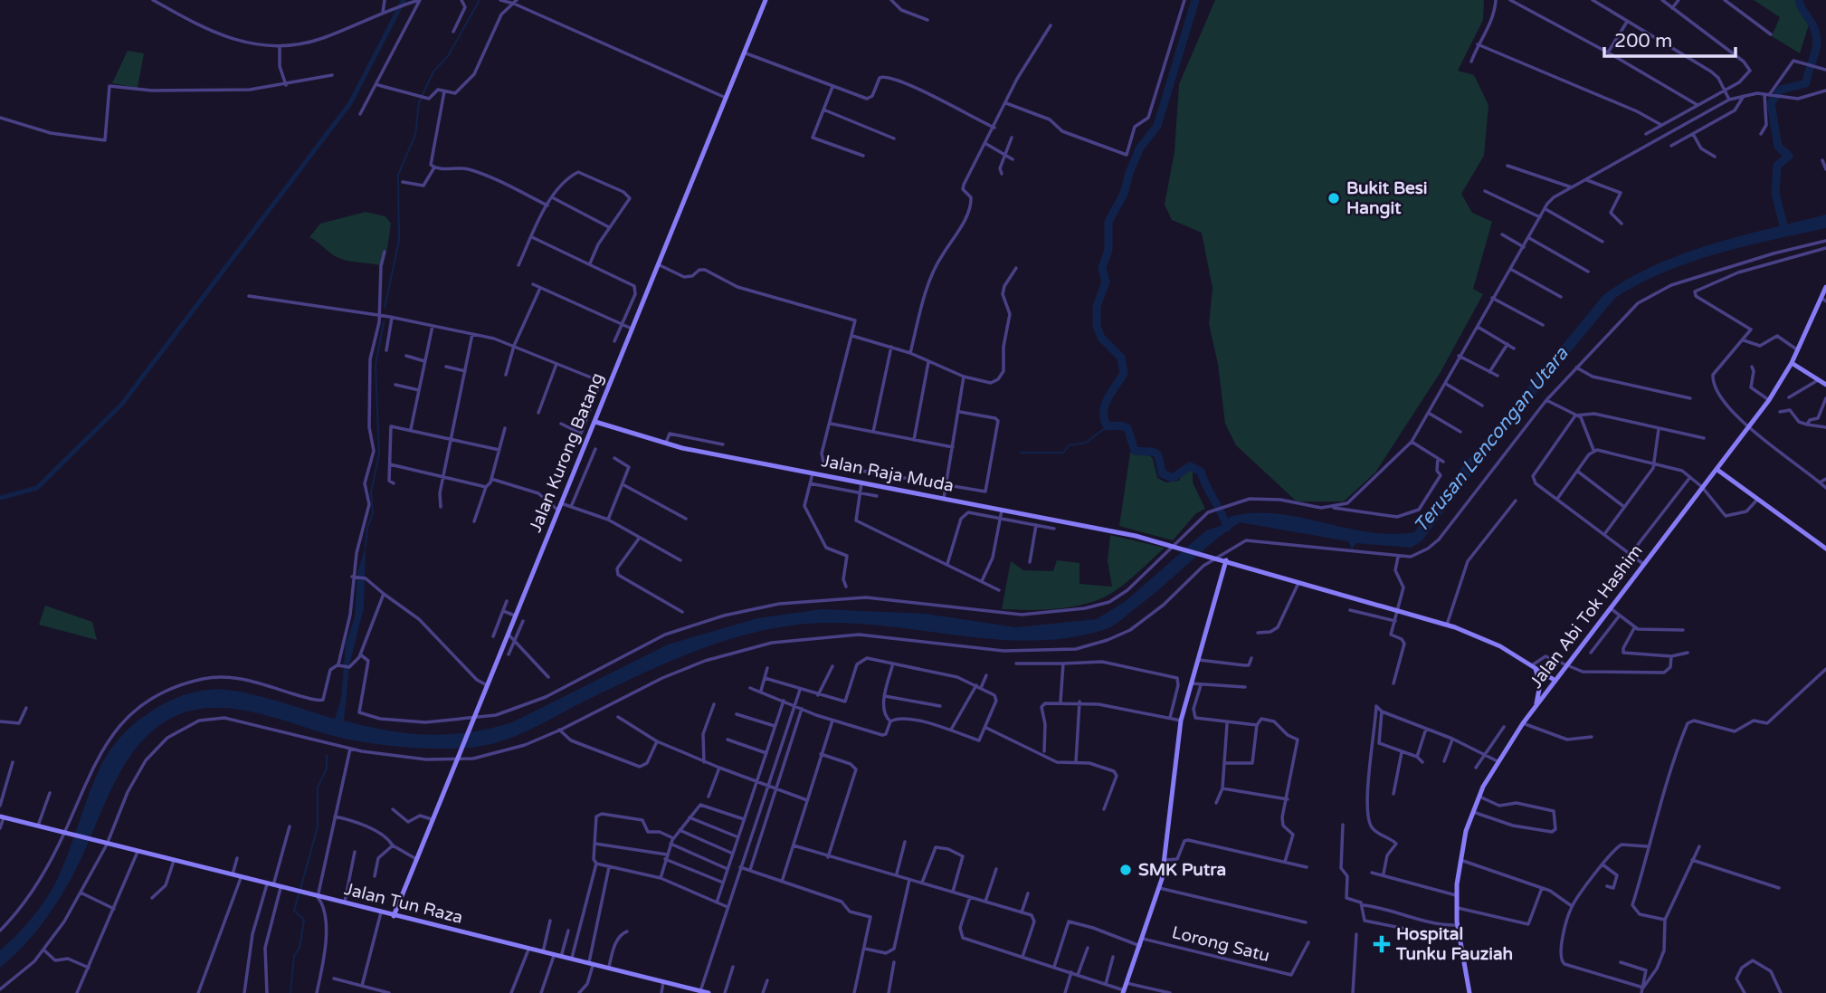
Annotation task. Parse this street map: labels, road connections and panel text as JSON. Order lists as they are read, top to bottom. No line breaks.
{"streets":{"street":["Jalan Kurong Batang","Jalan Raja Muda","Jalan Abi Tok Hashim","Jalan Tun Raza","Lorong Satu"]},"crossings":[["Jalan Kurong Batang","Jalan Raja Muda"],["Jalan Kurong Batang","Jalan Tun Raza"],["Jalan Raja Muda","Jalan Abi Tok Hashim"]],"water":["Terusan Lencongan Utara"],"places":{"other":["Bukit Besi Hangit","SMK Putra"],"health":["Hospital Tunku Fauziah"]},"scale_bar":"200 m"}
